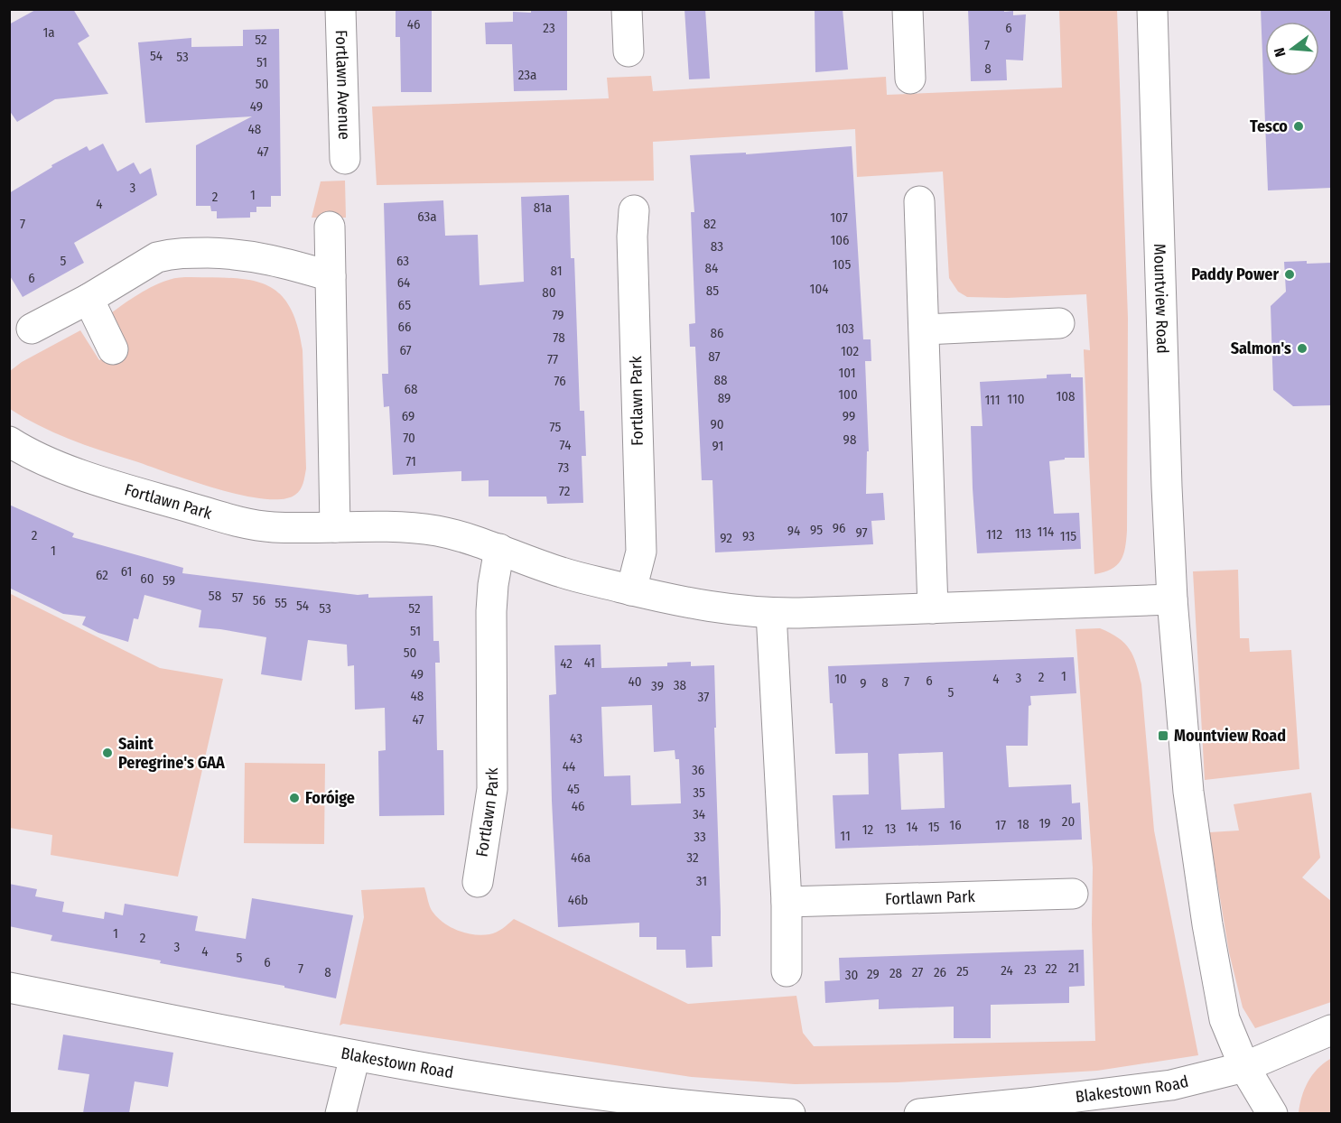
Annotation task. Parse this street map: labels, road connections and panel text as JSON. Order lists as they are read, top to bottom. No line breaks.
{"streets":{"street":["Fortlawn Avenue","Mountview Road","Fortlawn Park","Blakestown Road"]},"crossings":[["Mountview Road","Fortlawn Park"],["Mountview Road","Blakestown Road"]],"places":{"other":["Tesco","Paddy Power","Salmon's","Saint Peregrine's GAA","Foróige"],"transit":["Mountview Road"]},"house_numbers":["46","23","6","1a","52","7","54","53","51","8","23a","50","49","48","47","3","1","2","4","81a","63a","107","7","82","106","83","5","63","105","84","81","6","64","104","85","80","65","79","66","103","86","78","67","102","87","77","101","88","76","68","100","108","89","110","111","69","99","90","75","70","98","74","91","71","73","72","96","95","94","114","97","113","112","2","93","115","92","1","61","62","60","59","58","57","56","55","54","53","52","51","50","41","42","49","1","2","3","10","4","6","40","7","8","9","38","39","5","48","37","47","43","44","36","45","35","46","34","20","19","18","16","17","14","15","13","12","11","33","46a","32","31","46b","1","2","3","4","5","6","21","7","22","23","24","25","8","27","26","28","29","30"],"north":"left"}
